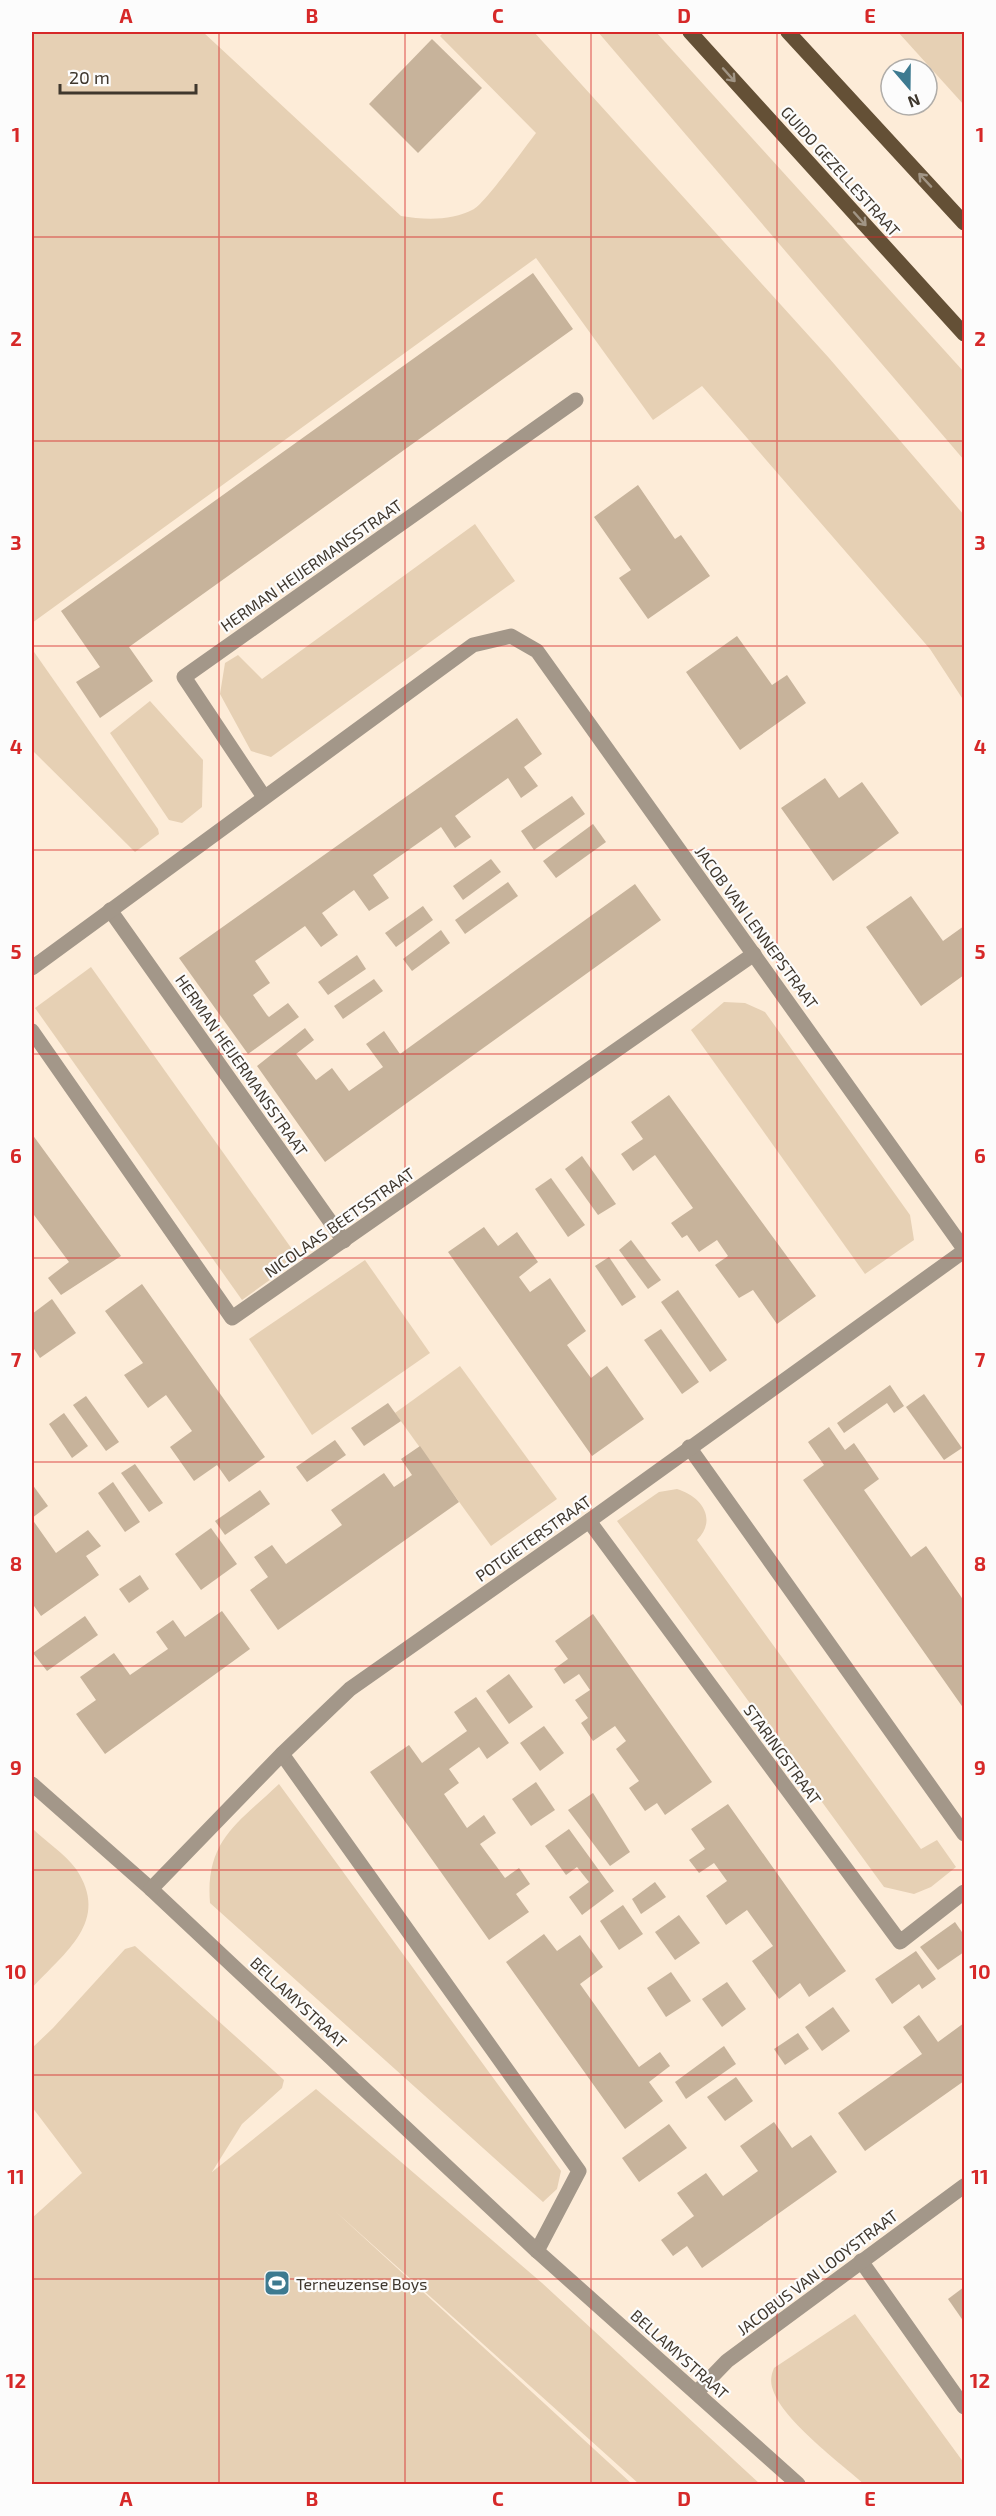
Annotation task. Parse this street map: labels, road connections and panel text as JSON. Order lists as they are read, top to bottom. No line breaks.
{"streets":{"main road":["GUIDO GEZELLESTRAAT"],"street":["HERMAN HEIJERMANSSTRAAT","JACOB VAN LENNEPSTRAAT","NICOLAAS BEETSSTRAAT","POTGIETERSTRAAT","STARINGSTRAAT","BELLAMYSTRAAT","JACOBUS VAN LOOYSTRAAT"]},"crossings":[["HERMAN HEIJERMANSSTRAAT","JACOB VAN LENNEPSTRAAT"],["HERMAN HEIJERMANSSTRAAT","NICOLAAS BEETSSTRAAT"],["JACOB VAN LENNEPSTRAAT","NICOLAAS BEETSSTRAAT"],["JACOB VAN LENNEPSTRAAT","POTGIETERSTRAAT"],["POTGIETERSTRAAT","STARINGSTRAAT"],["POTGIETERSTRAAT","BELLAMYSTRAAT"],["BELLAMYSTRAAT","JACOBUS VAN LOOYSTRAAT"]],"places":{"sports":["Terneuzense Boys"]},"scale_bar":"20 m","north":"bottom","grid":{"columns":["A","B","C","D","E"],"rows":["1","2","3","4","5","6","7","8","9","10","11","12"]}}
